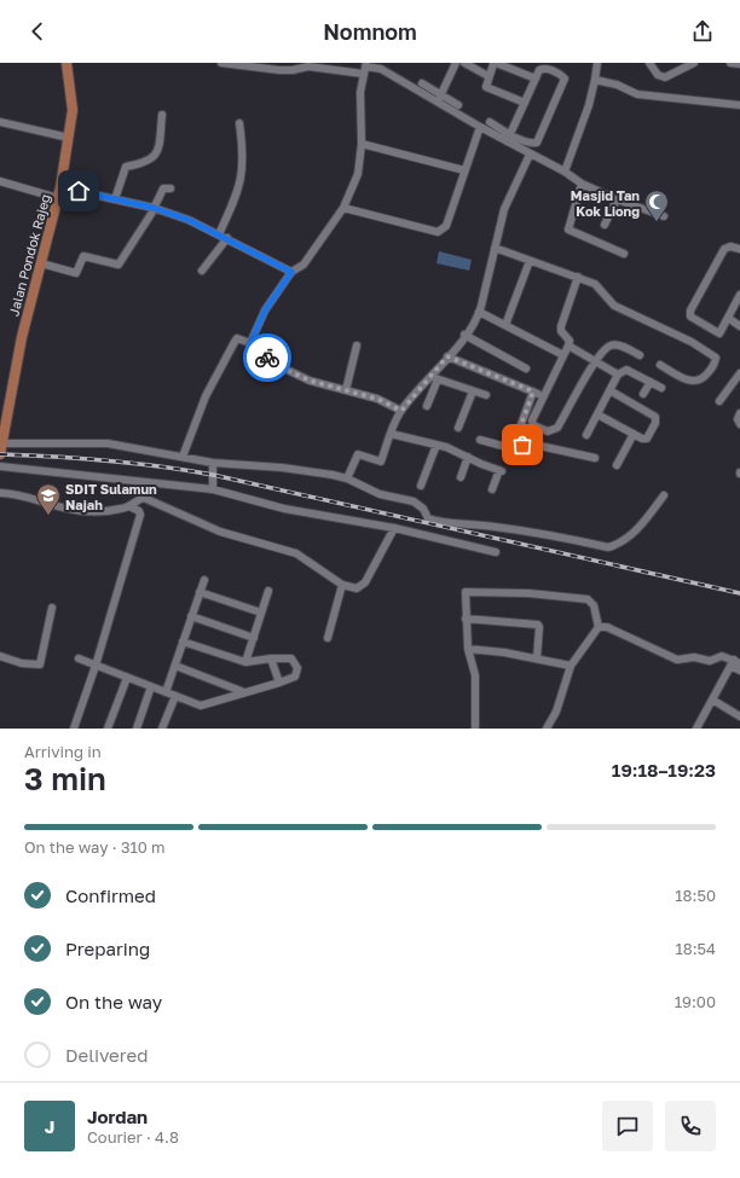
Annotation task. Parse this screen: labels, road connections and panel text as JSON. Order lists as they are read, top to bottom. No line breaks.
{"streets":{"main road":["Jalan Pondok Rajeg"]},"places":{"mosque":["Masjid Tan Kok Liong"],"school or university":["SDIT Sulamun Najah"]},"page":{"header":"Nomnom","heading":["3 min","Arriving in","19:18–19:23"],"panel":["Jordan","Courier · 4.8"],"bar":"On the way · 310 m","list":[["Confirmed","18:50"],["Preparing","18:54"],["On the way","19:00"],"Delivered"],"round":"J"}}
